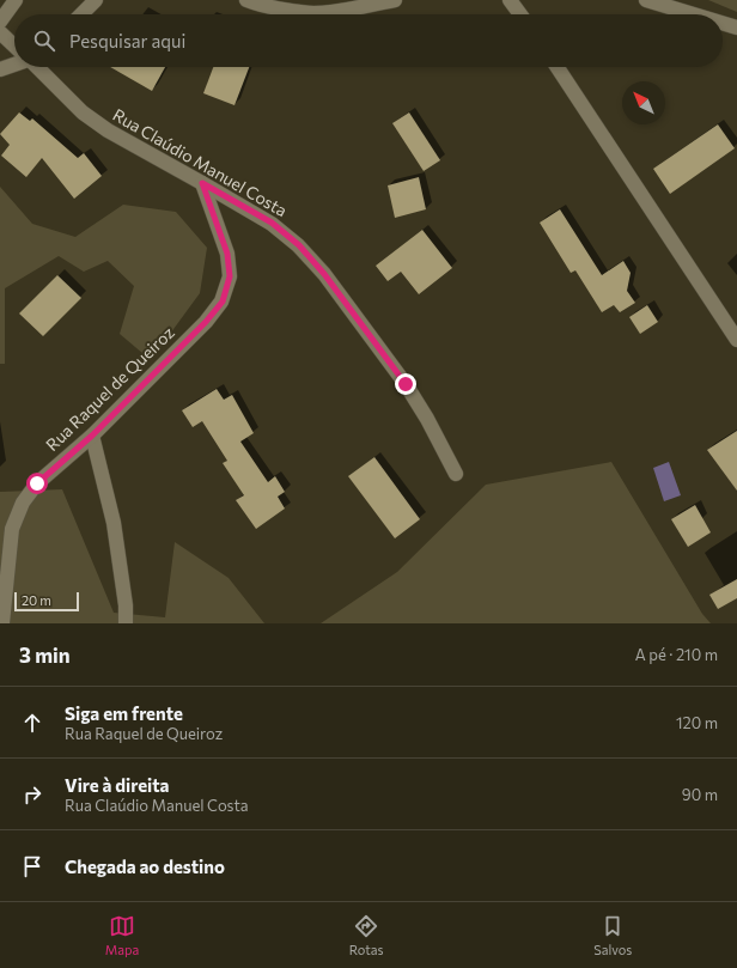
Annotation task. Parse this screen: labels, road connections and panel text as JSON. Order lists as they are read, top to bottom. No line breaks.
{"streets":{"street":["Rua Claúdio Manuel Costa","Rua Raquel de Queiroz"]},"crossings":[["Rua Claúdio Manuel Costa","Rua Raquel de Queiroz"]],"scale_bar":"20 m","north":"top left","page":{"search":"Pesquisar aqui","scale":"20 m","heading":["3 min","A pé · 210 m"],"list":[["Siga em frente","Rua Raquel de Queiroz","120 m"],["Vire à direita","Rua Claúdio Manuel Costa","90 m"],"Chegada ao destino"],"nav":["Mapa","Rotas","Salvos"]}}
